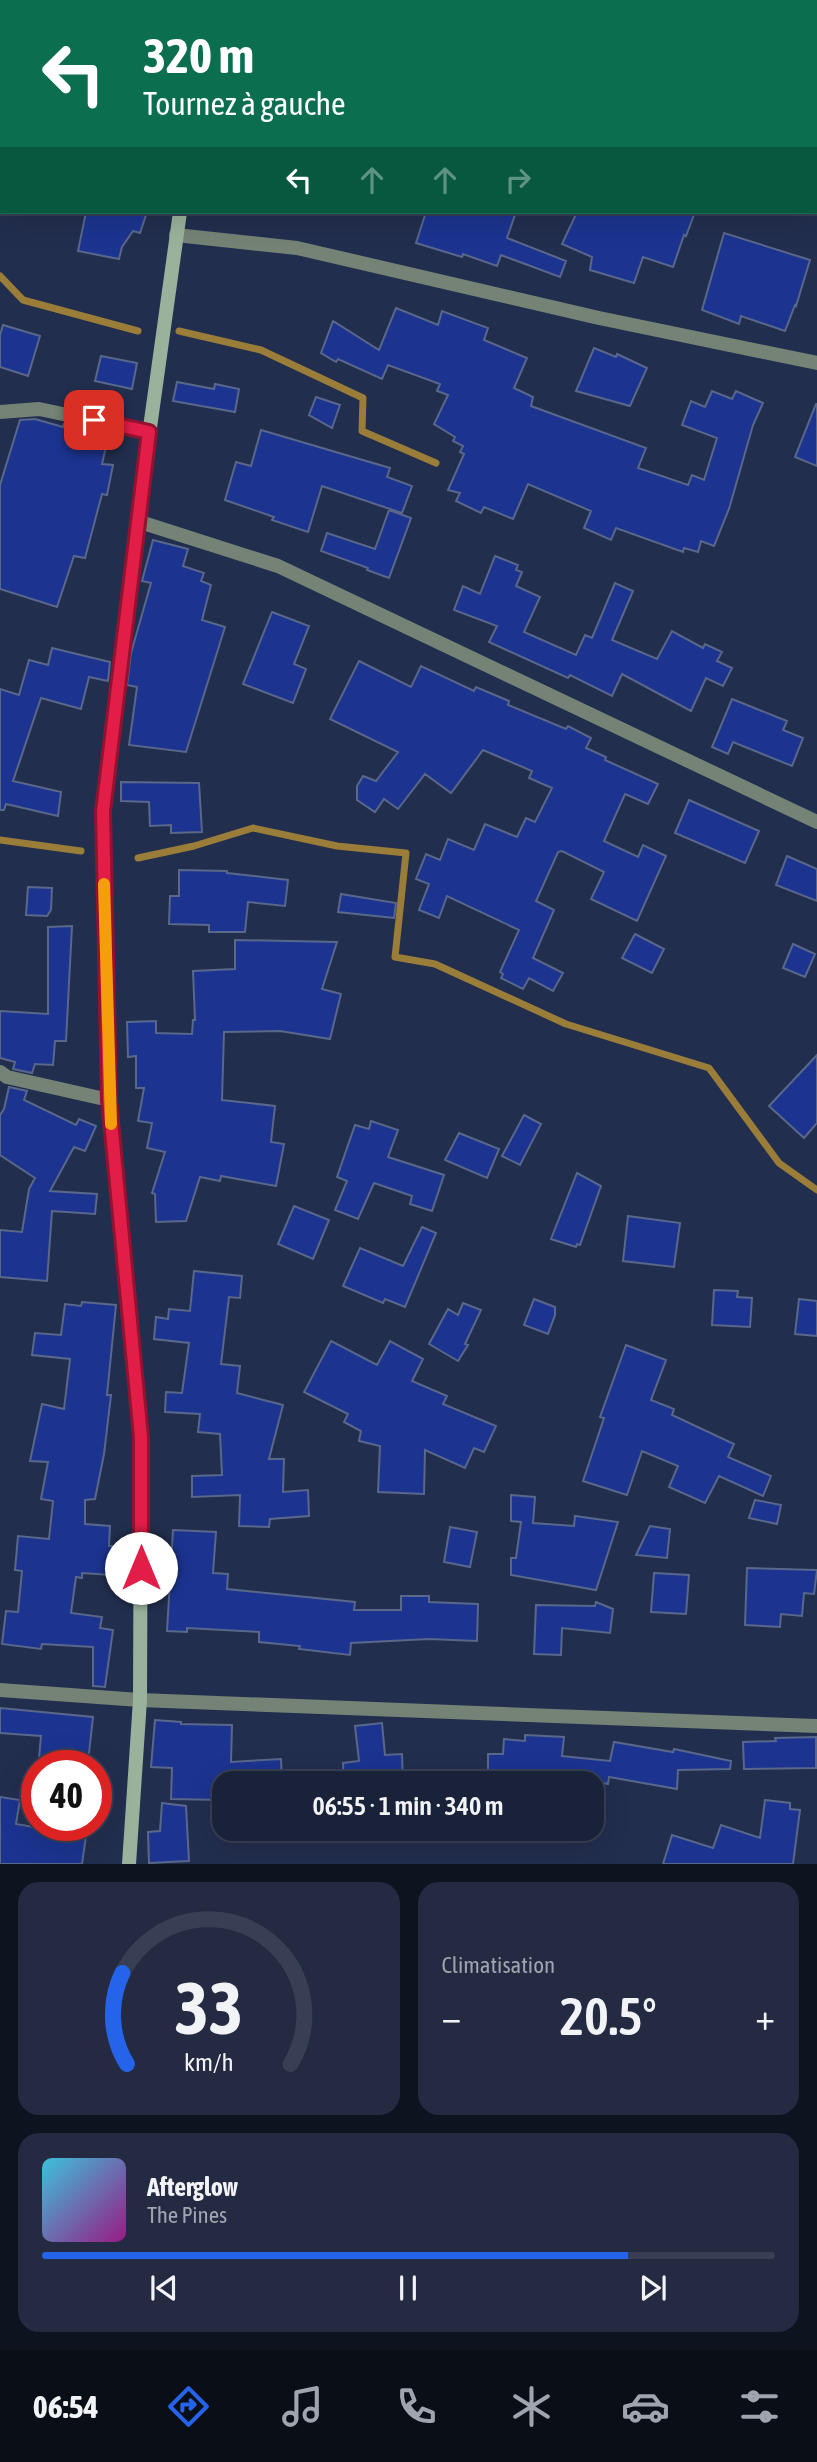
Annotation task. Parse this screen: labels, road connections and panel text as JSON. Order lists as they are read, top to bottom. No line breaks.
{"page":{"turn":["320 m","Tournez à gauche"],"limit":"40","trip":"06:55 · 1 min · 340 m","tile":"Climatisation","heat":["−","20.5°","+"],"song":["Afterglow","The Pines"],"tabs":"06:54","gauge":["33","km/h"]}}
